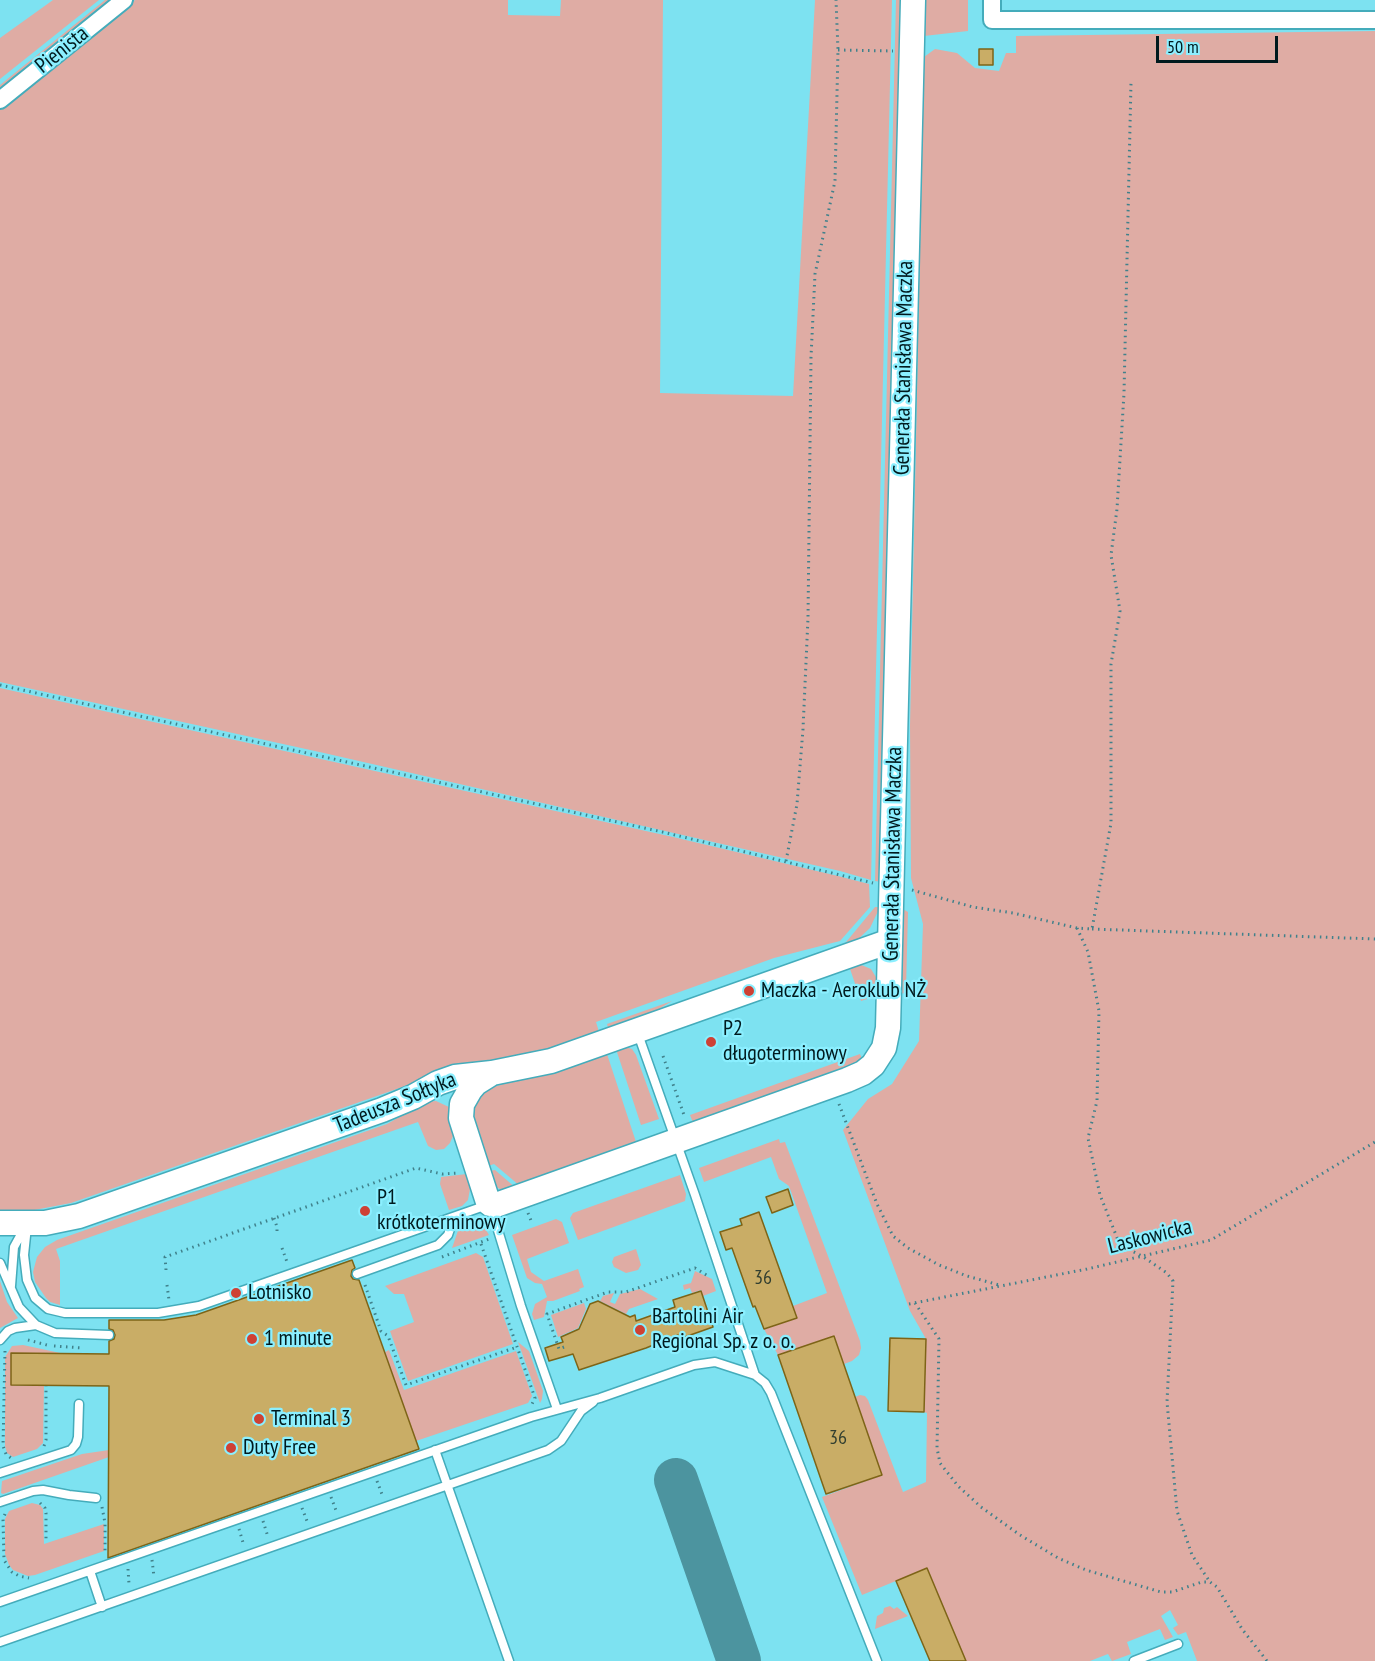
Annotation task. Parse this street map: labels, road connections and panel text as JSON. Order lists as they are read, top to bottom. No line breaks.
{"streets":{"street":["Pienista","Generała Stanisława Maczka","Tadeusza Sołtyka"],"path":["Laskowicka"]},"crossings":[["Generała Stanisława Maczka","Tadeusza Sołtyka"]],"places":["Maczka - Aeroklub NŻ","P2 długoterminowy","P1 krótkoterminowy","Lotnisko","Bartolini Air Regional Sp. z o. o.","1 minute","Terminal 3","Duty Free"],"house_numbers":["36","36"],"scale_bar":"50 m"}
